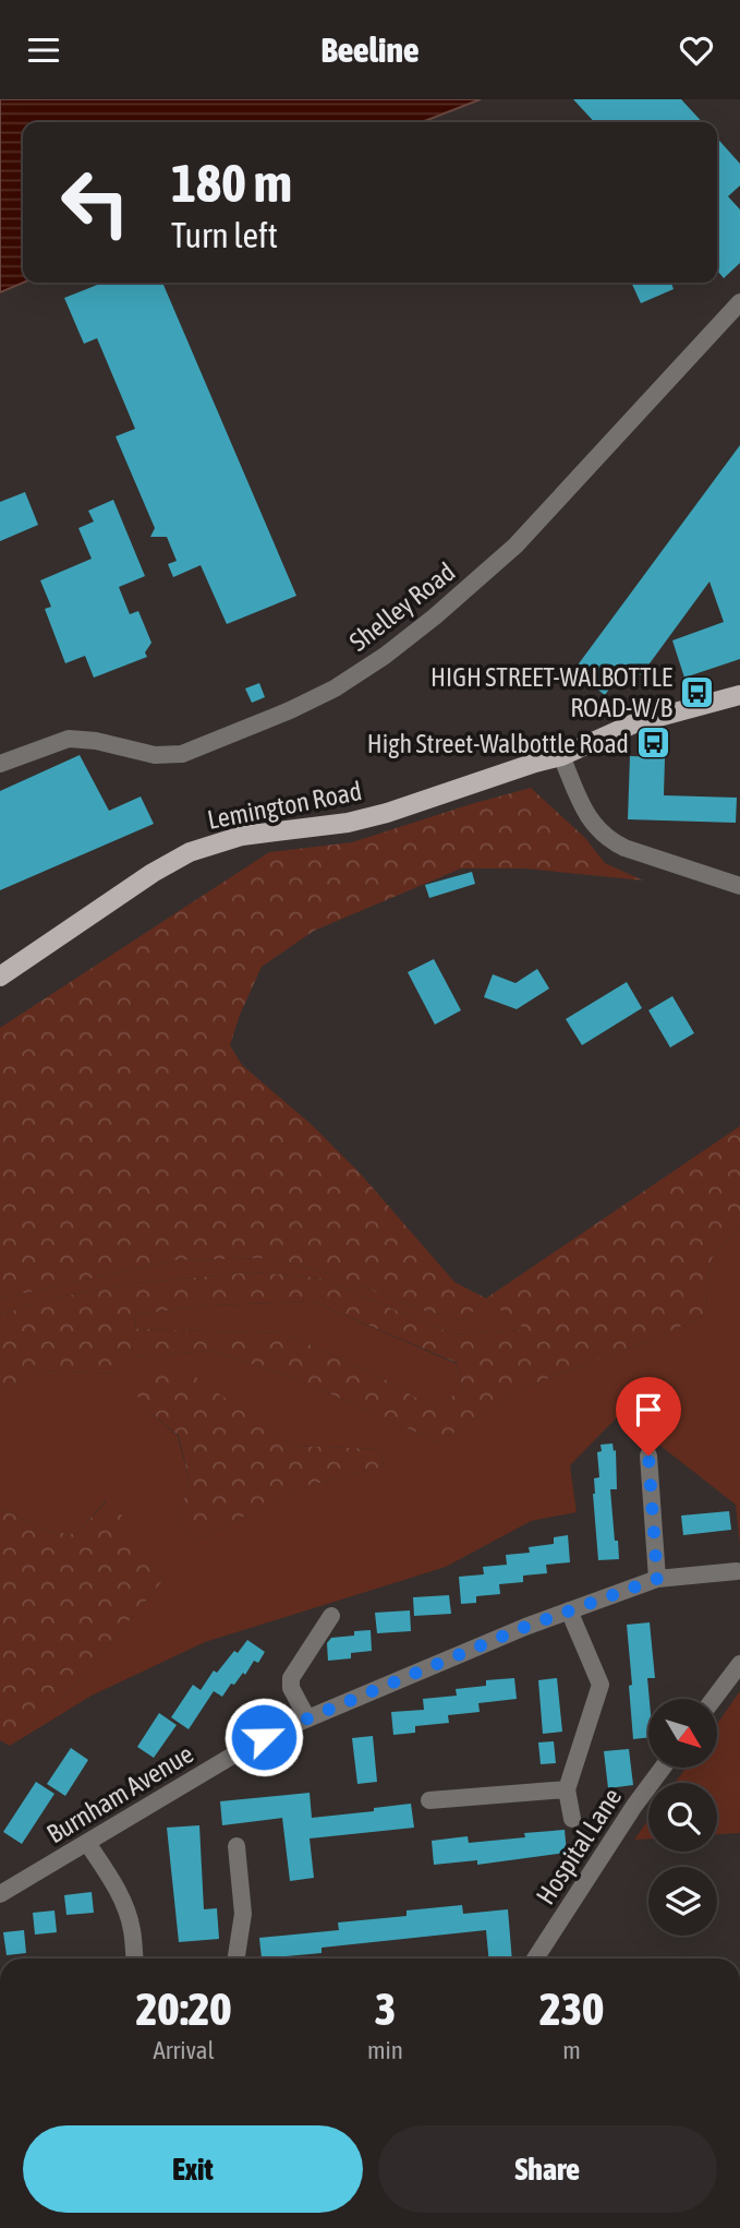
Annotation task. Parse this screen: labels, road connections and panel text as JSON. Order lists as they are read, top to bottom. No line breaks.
{"streets":{"main road":["Lemington Road"],"street":["Shelley Road","Burnham Avenue","Hospital Lane"]},"places":{"bus stop":["HIGH STREET-WALBOTTLE ROAD-W/B","High Street-Walbottle Road"]},"north":"bottom right","page":{"header":"Beeline","turn":["180 m","Turn left"],"eta":["20:20","Arrival","3","min","230","m"],"buttons":["Exit","Share"]}}
